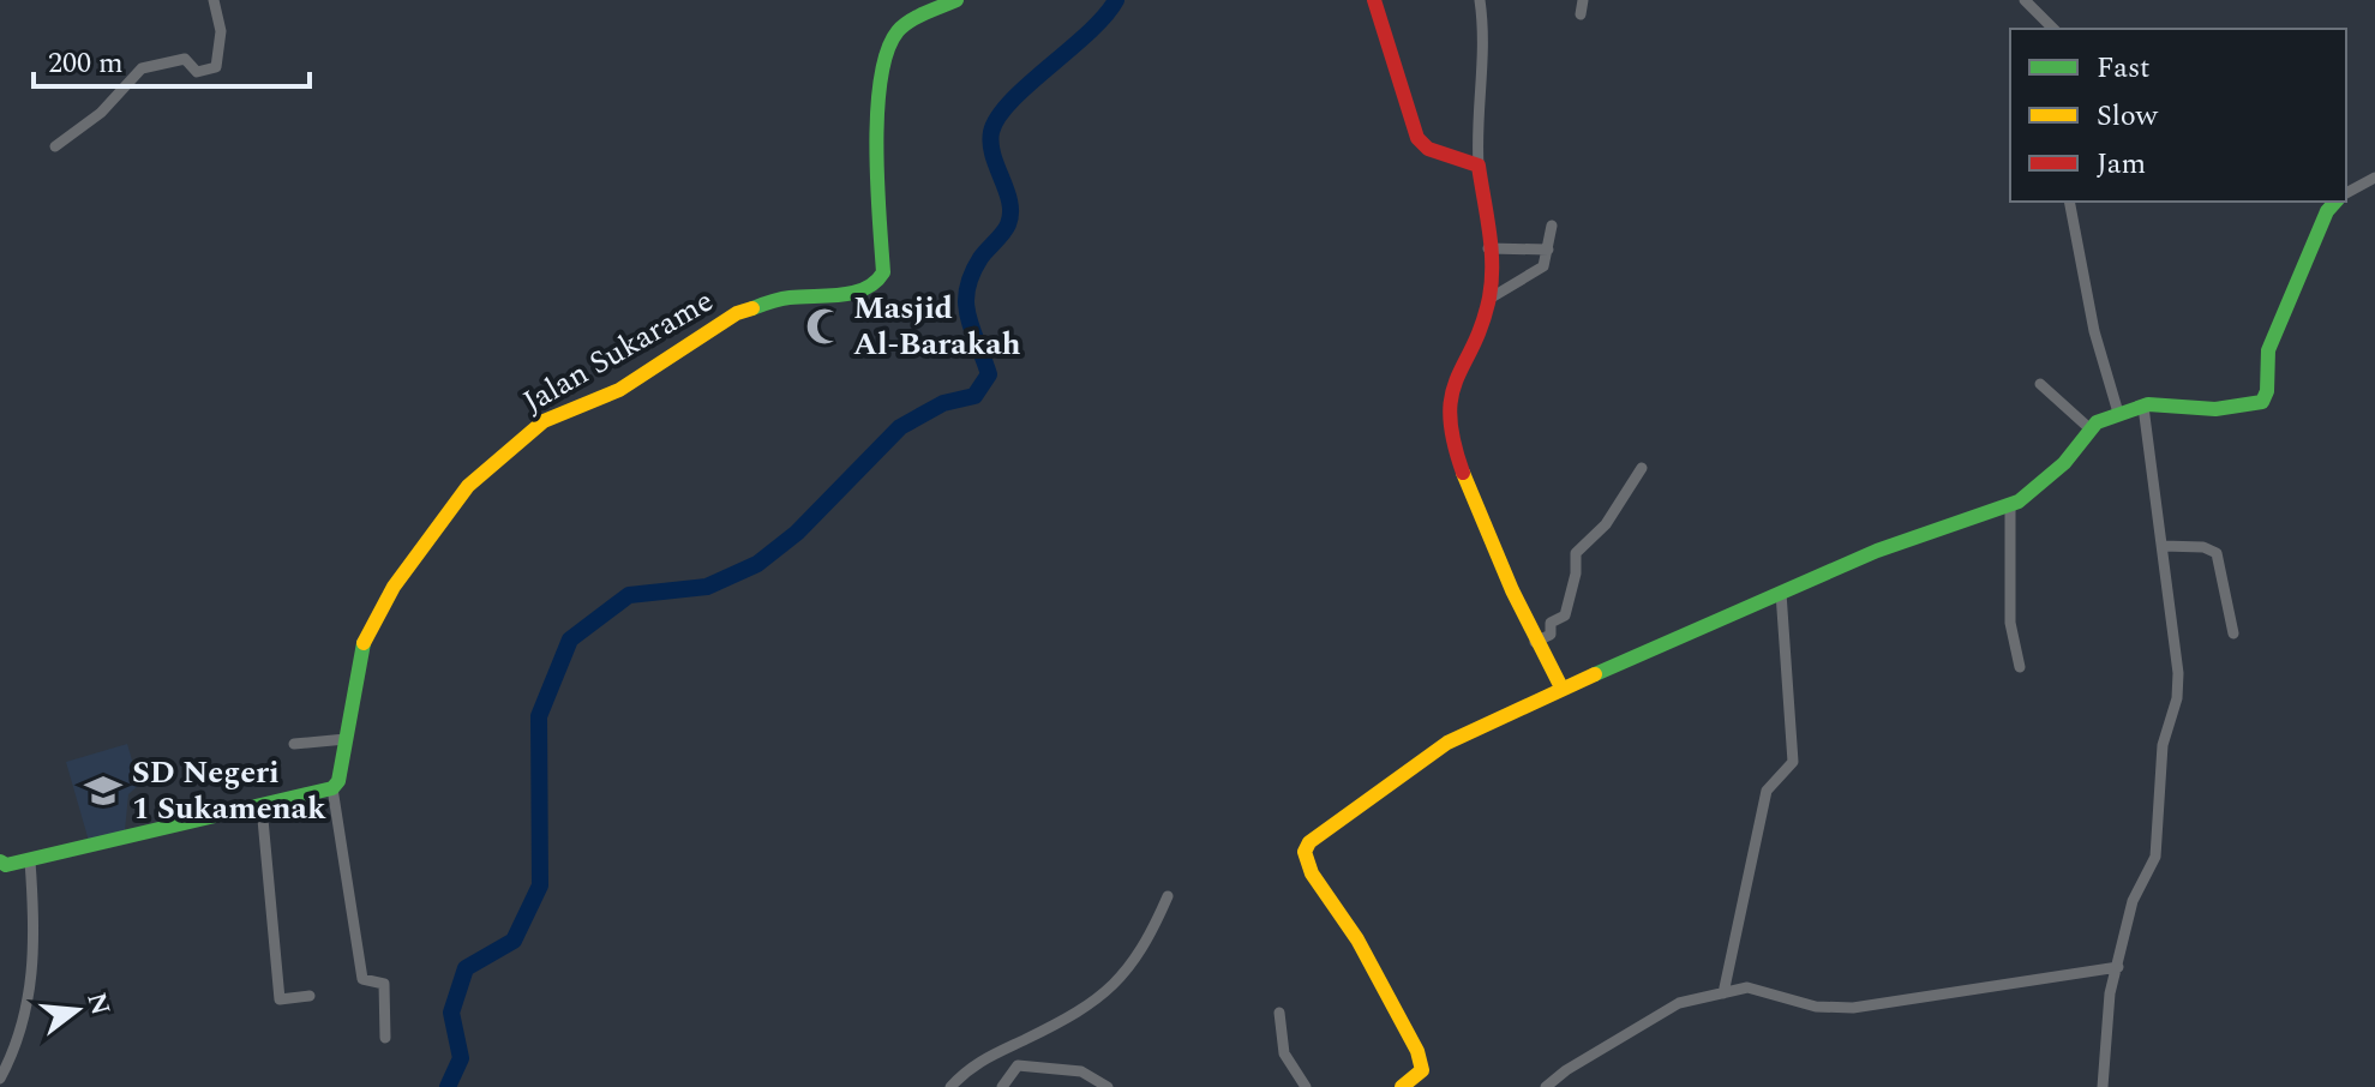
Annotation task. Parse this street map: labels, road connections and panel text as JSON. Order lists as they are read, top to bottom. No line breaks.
{"streets":{"street":["Jalan Sukarame"]},"places":{"mosque":["Masjid Al-Barakah"],"school or university":["SD Negeri 1 Sukamenak"]},"legend":["Fast","Slow","Jam"],"scale_bar":"200 m","north":"right"}
